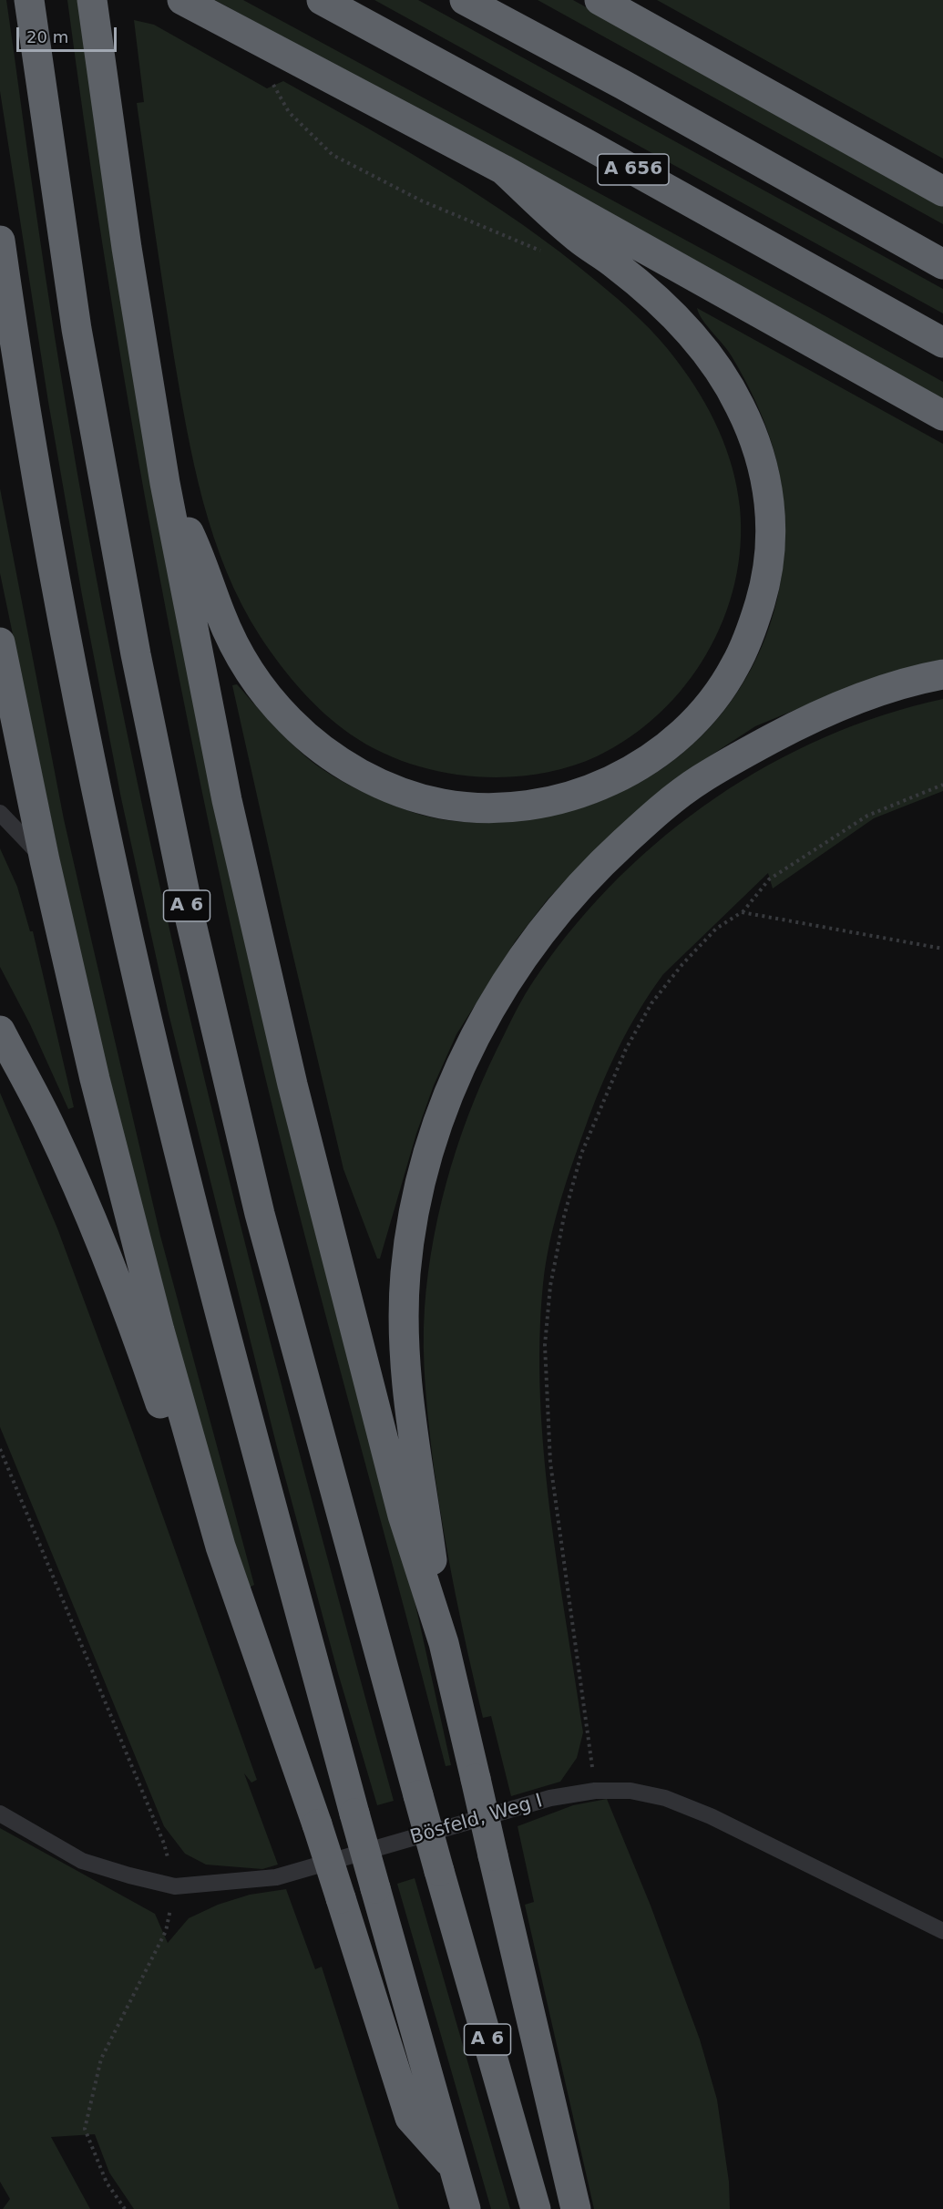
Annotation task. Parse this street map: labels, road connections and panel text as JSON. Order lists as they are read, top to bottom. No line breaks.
{"streets":{"highway":["A 656","A 6"],"lane":["Bösfeld, Weg I"]},"scale_bar":"20 m"}
